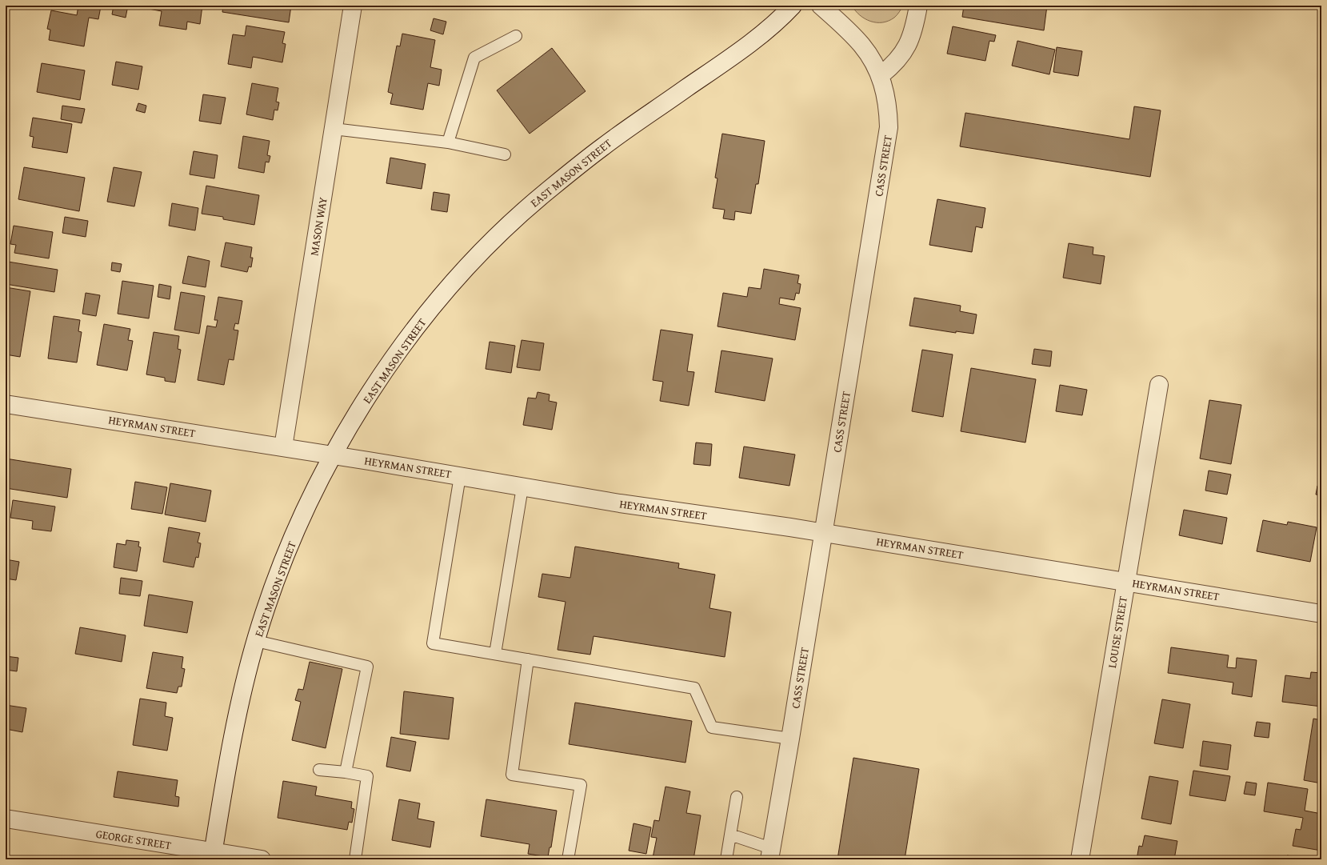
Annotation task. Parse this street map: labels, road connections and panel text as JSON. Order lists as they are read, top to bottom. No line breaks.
{"streets":{"street":["CASS STREET","EAST MASON STREET","MASON WAY","HEYRMAN STREET","LOUISE STREET","GEORGE STREET"]},"crossings":[["CASS STREET","HEYRMAN STREET"],["EAST MASON STREET","HEYRMAN STREET"],["EAST MASON STREET","GEORGE STREET"],["MASON WAY","HEYRMAN STREET"],["HEYRMAN STREET","LOUISE STREET"]]}
